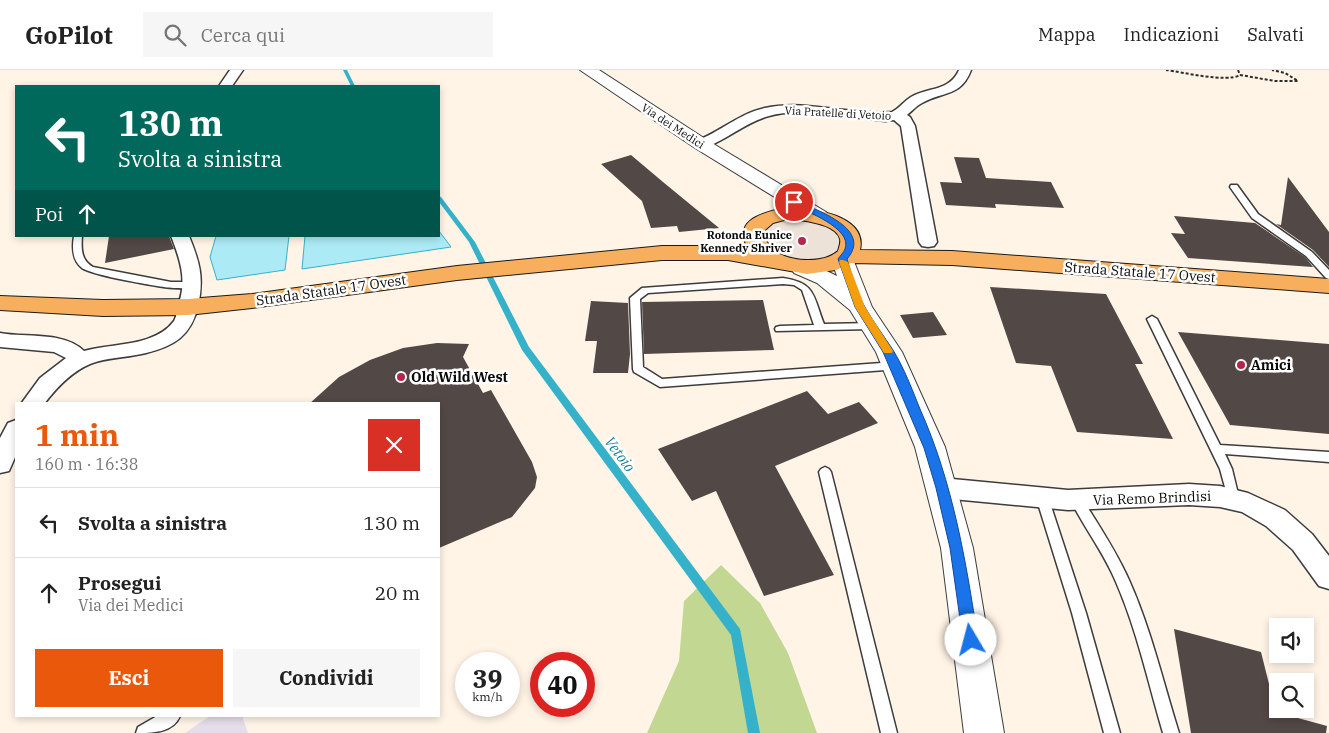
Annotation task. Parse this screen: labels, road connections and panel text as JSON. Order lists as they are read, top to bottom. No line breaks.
{"streets":{"main road":["Strada Statale 17 Ovest"],"street":["Via Pratelle di Vetoio","Via dei Medici","Via Remo Brindisi"]},"crossings":[["Via Pratelle di Vetoio","Via dei Medici"],["Via dei Medici","Strada Statale 17 Ovest"]],"water":["Vetoio"],"places":["Rotonda Eunice Kennedy Shriver","Amici","Old Wild West"],"page":{"header":"GoPilot","search":"Cerca qui","nav":["Mappa","Indicazioni","Salvati"],"turn":["130 m","Svolta a sinistra"],"then":"Poi","heading":["1 min","160 m · 16:38"],"list":[{"name":"Svolta a sinistra","value":"130 m"},{"name":"Prosegui","note":"Via dei Medici","value":"20 m"}],"buttons":["Esci","Condividi"],"speed":"39 km/h","limit":"40"}}
